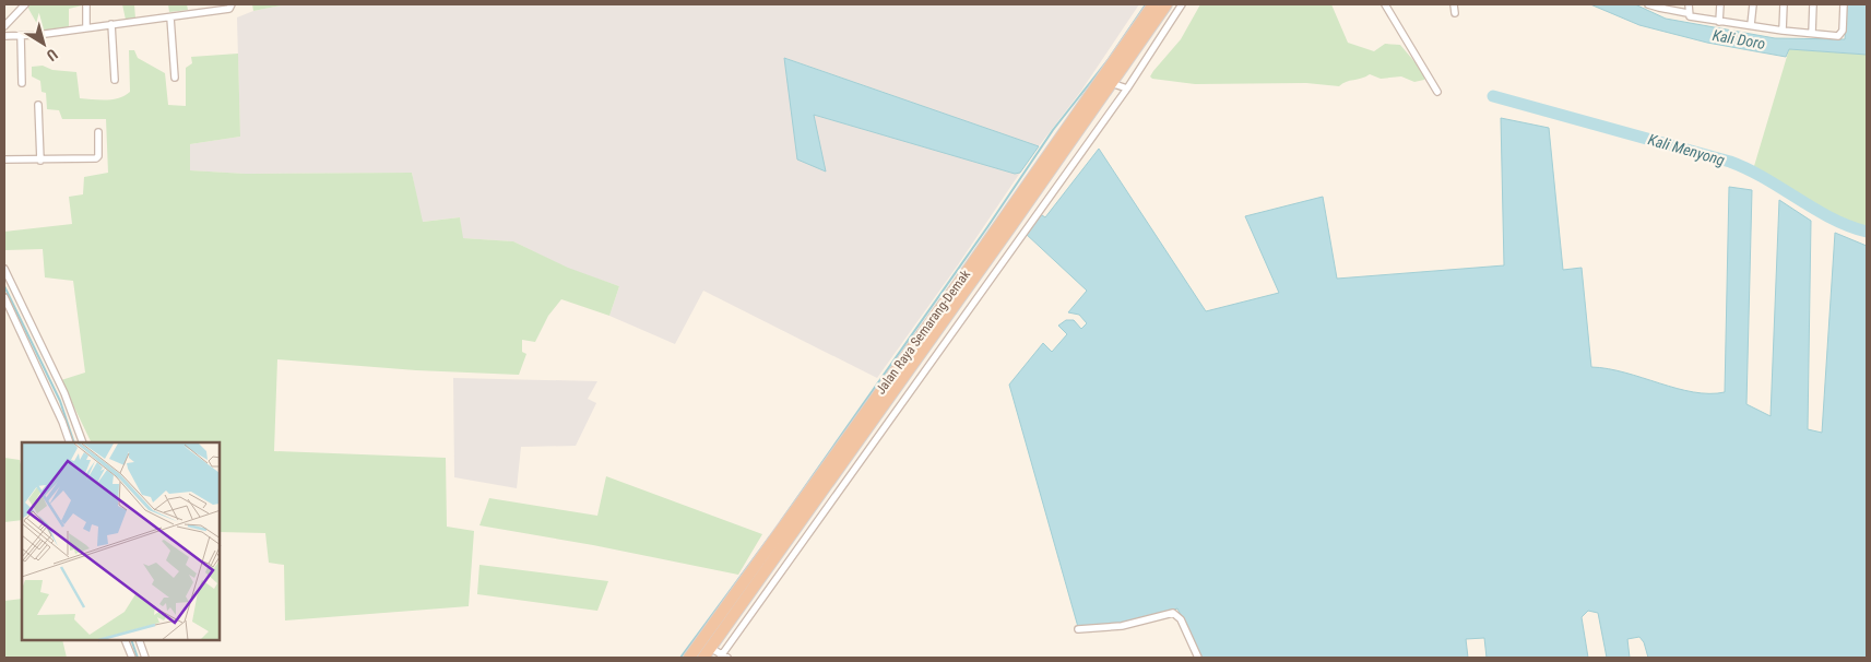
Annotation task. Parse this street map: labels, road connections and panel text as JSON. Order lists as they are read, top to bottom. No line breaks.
{"streets":{"highway":["Jalan Raya Semarang-Demak"]},"water":["Kali Doro","Kali Menyong"],"north":"bottom right"}
